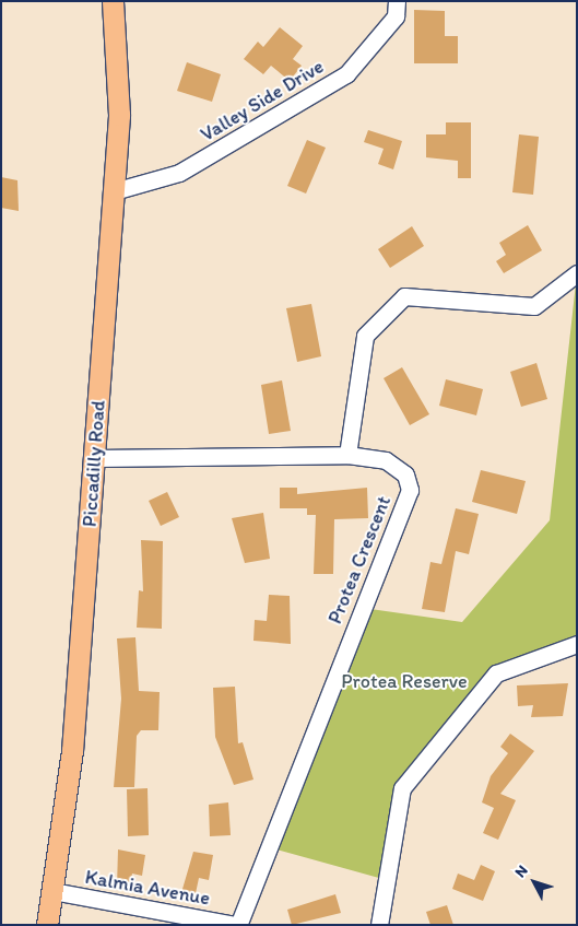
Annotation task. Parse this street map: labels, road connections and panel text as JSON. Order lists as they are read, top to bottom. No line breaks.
{"streets":{"main road":["Piccadilly Road"],"street":["Valley Side Drive","Protea Crescent","Kalmia Avenue"]},"crossings":[["Valley Side Drive","Piccadilly Road"],["Piccadilly Road","Protea Crescent"],["Piccadilly Road","Kalmia Avenue"],["Protea Crescent","Kalmia Avenue"]],"parks":["Protea Reserve"],"north":"top left"}
